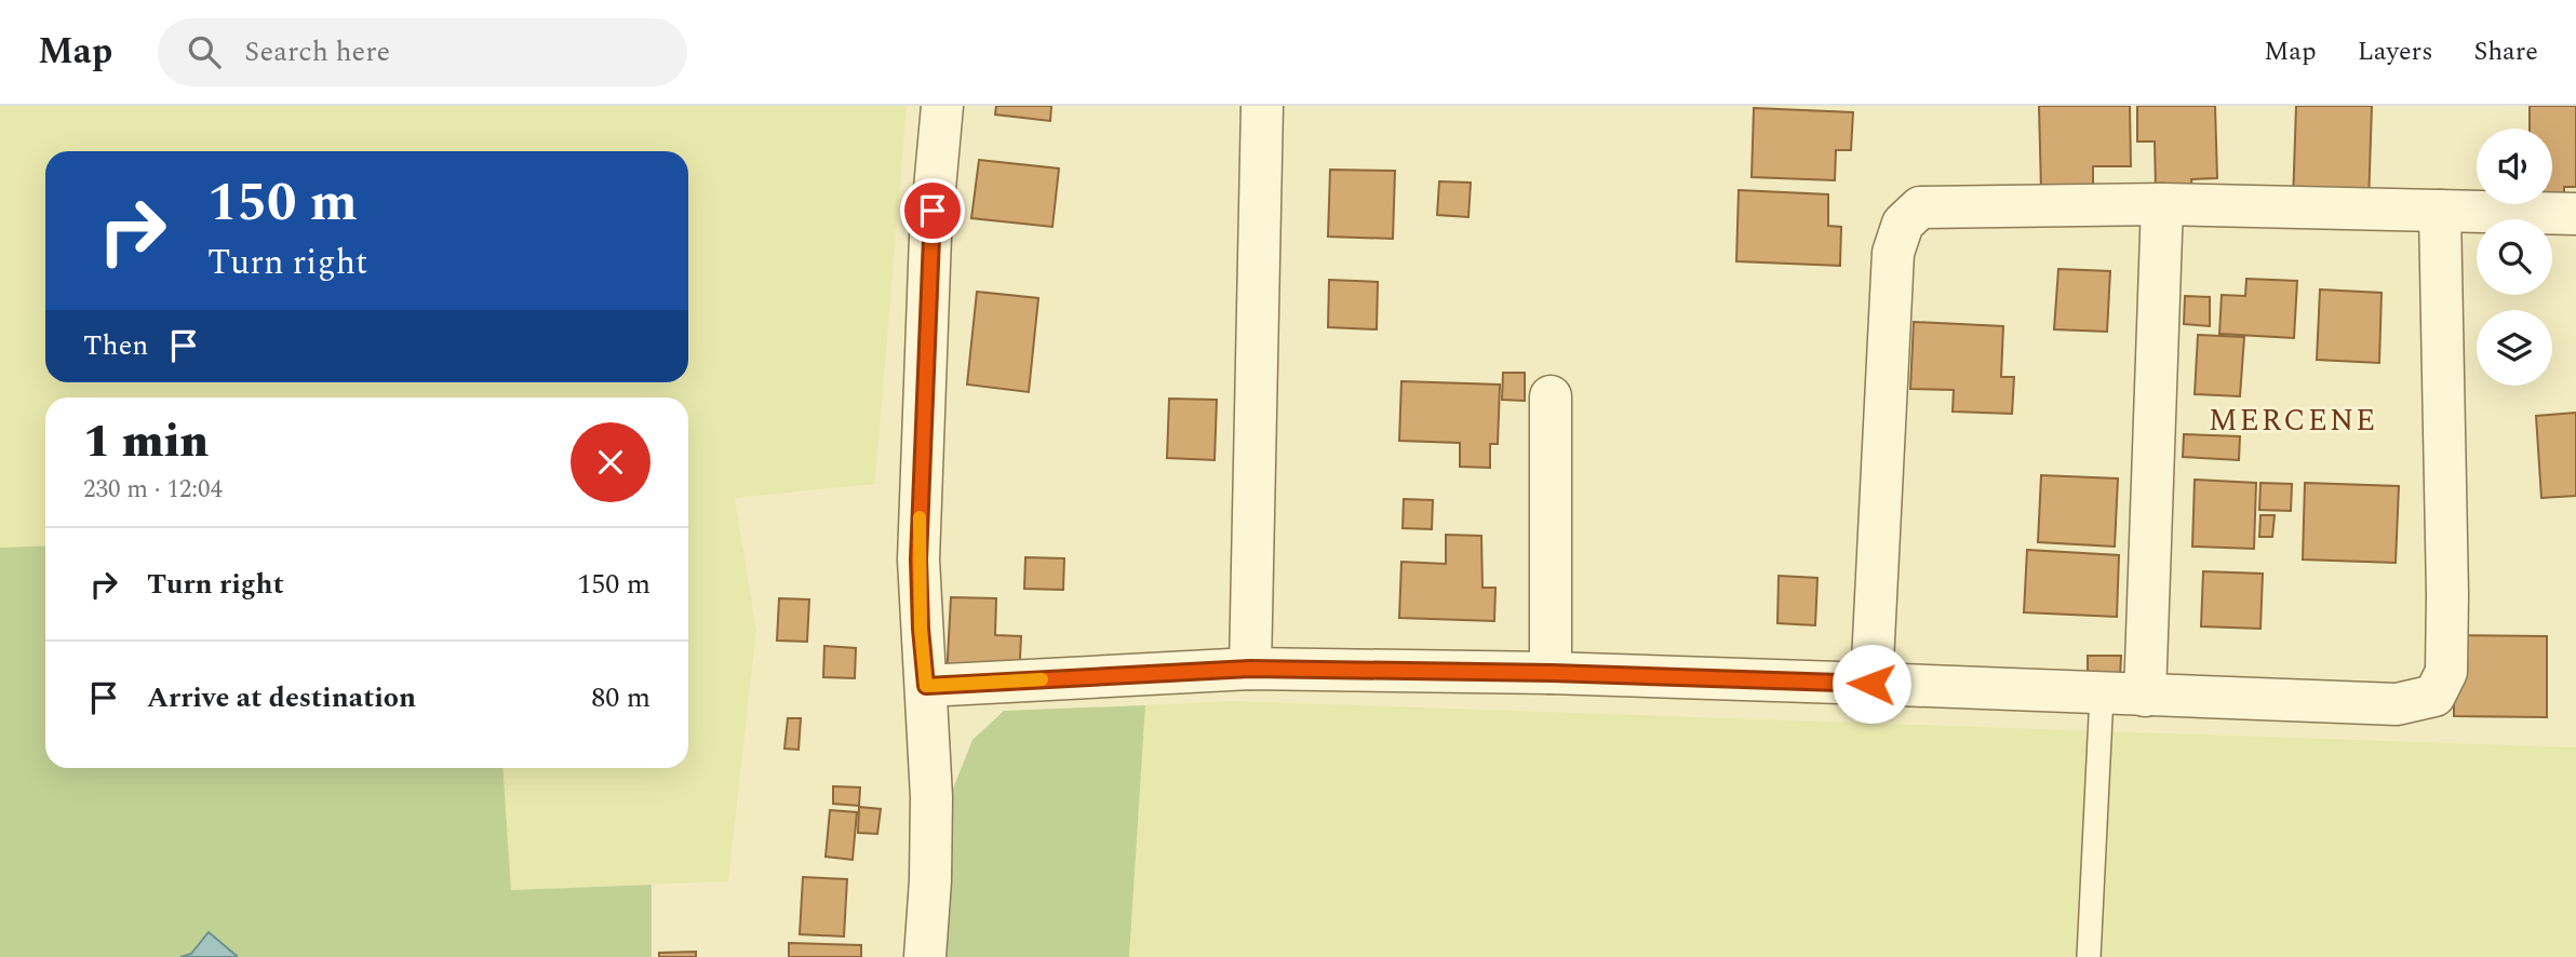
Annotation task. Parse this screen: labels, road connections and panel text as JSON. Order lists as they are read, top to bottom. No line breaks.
{"districts":["MERCENE"],"page":{"header":"Map","search":"Search here","nav":["Map","Layers","Share"],"turn":["150 m","Turn right"],"then":"Then","heading":["1 min","230 m · 12:04"],"list":[{"name":"Turn right","value":"150 m"},{"name":"Arrive at destination","value":"80 m"}]}}
